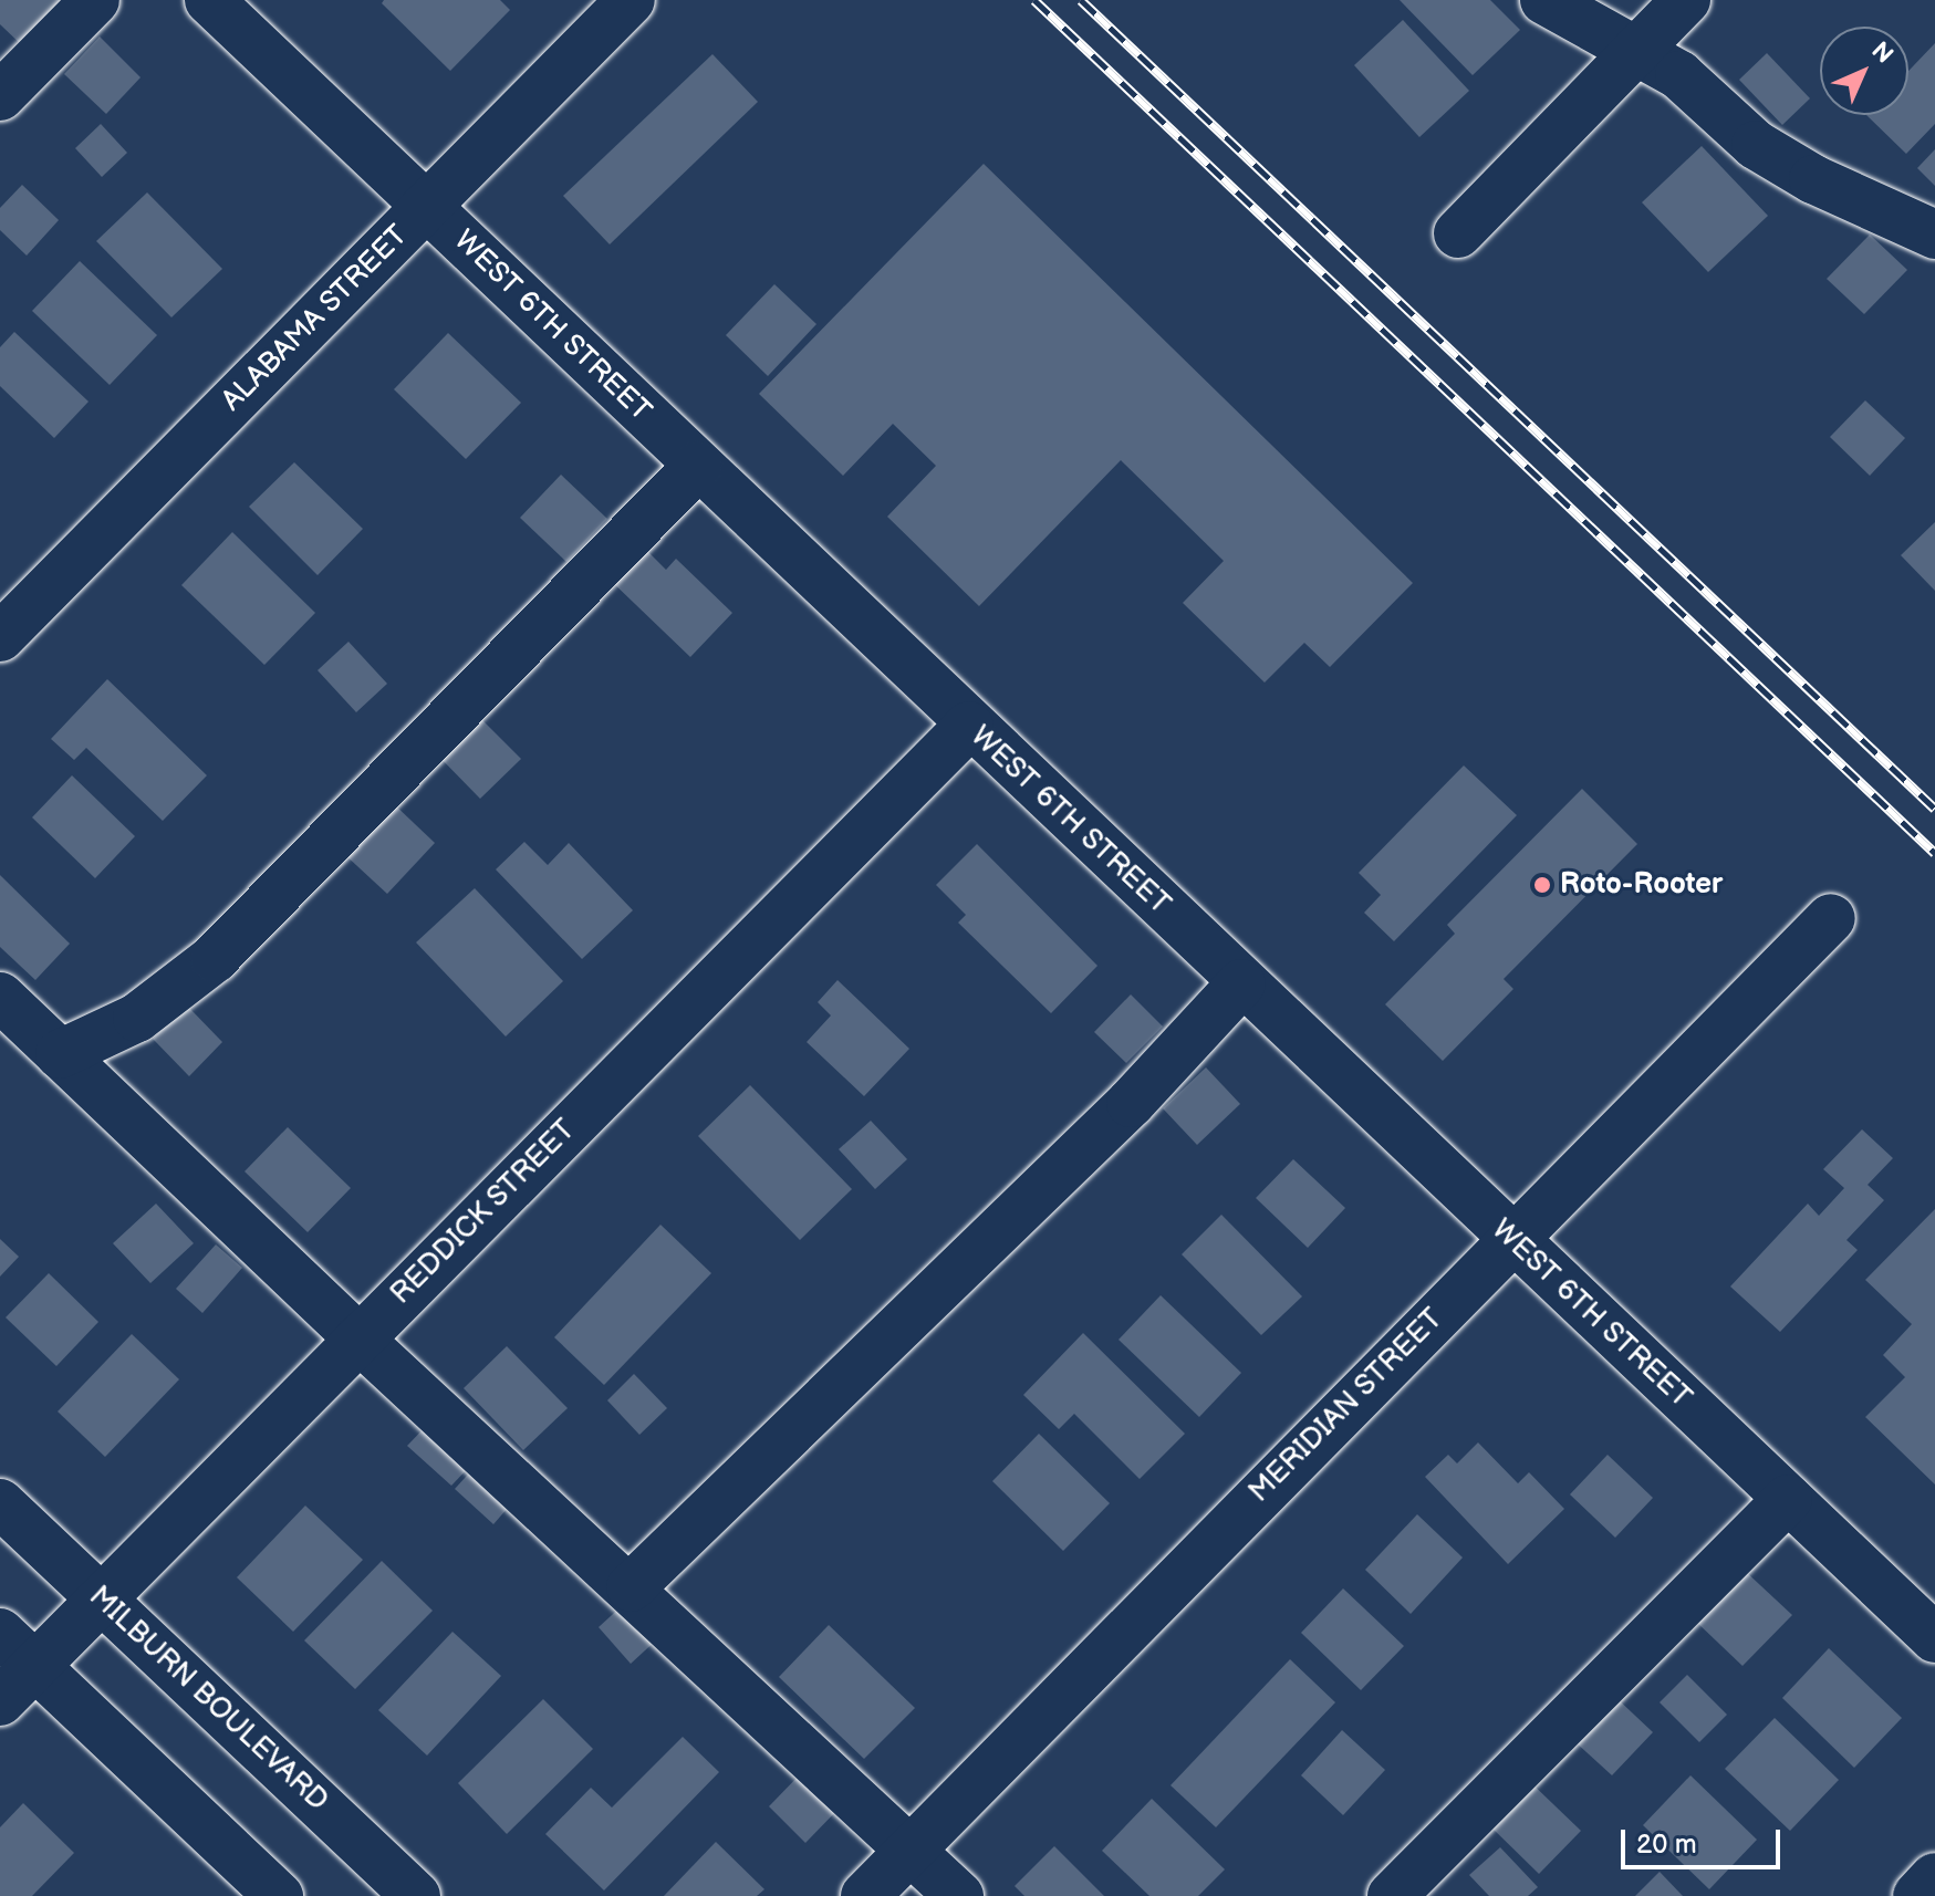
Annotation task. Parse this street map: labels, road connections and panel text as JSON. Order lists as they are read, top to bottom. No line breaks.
{"streets":{"street":["ALABAMA STREET","WEST 6TH STREET","REDDICK STREET","MERIDIAN STREET","MILBURN BOULEVARD"]},"crossings":[["ALABAMA STREET","WEST 6TH STREET"],["WEST 6TH STREET","REDDICK STREET"],["WEST 6TH STREET","MERIDIAN STREET"],["REDDICK STREET","MILBURN BOULEVARD"]],"places":["Roto-Rooter"],"scale_bar":"20 m","north":"top right"}
